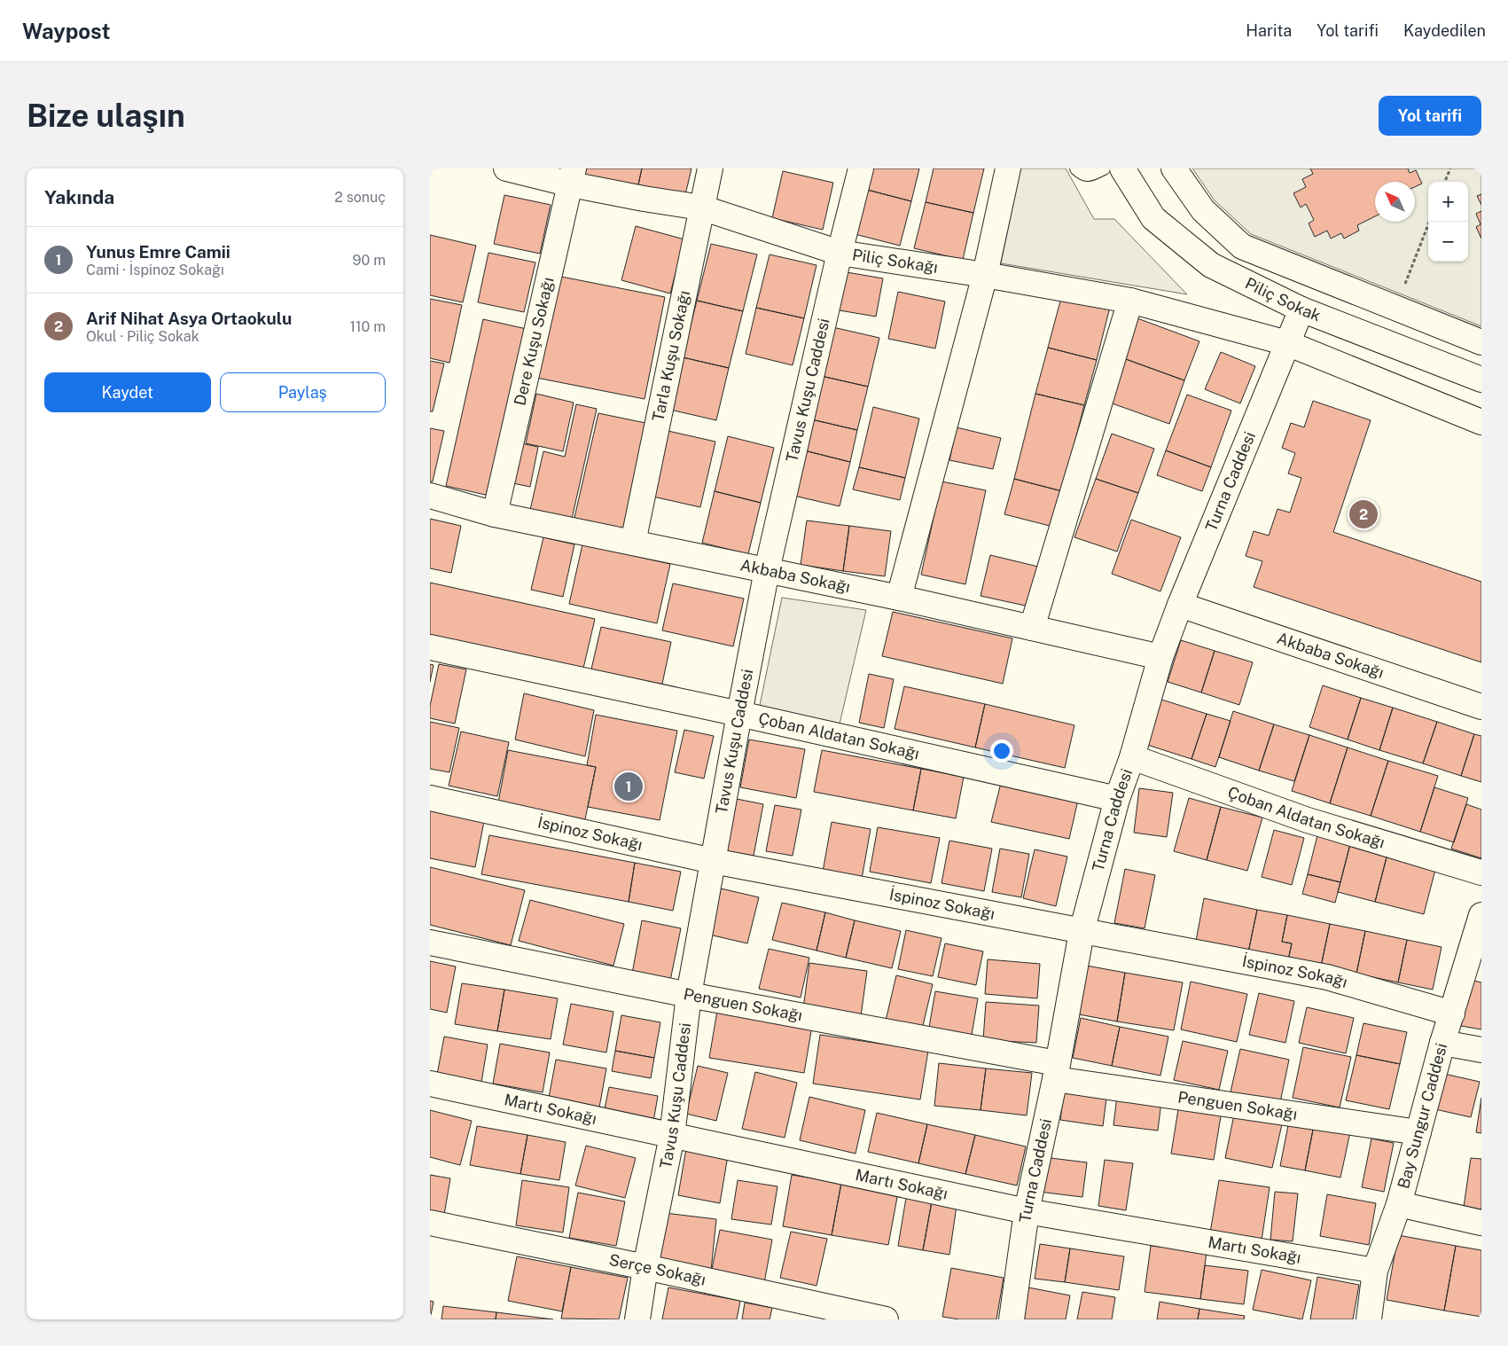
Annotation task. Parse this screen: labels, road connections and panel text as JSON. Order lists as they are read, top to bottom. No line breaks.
{"streets":{"street":["Piliç Sokağı","Piliç Sokak","Dere Kuşu Sokağı","Tarla Kuşu Sokağı","Tavus Kuşu Caddesi","Turna Caddesi","Akbaba Sokağı","Çoban Aldatan Sokağı","İspinoz Sokağı","Penguen Sokağı","Martı Sokağı","Bay Sungur Caddesi","Serçe Sokağı"]},"crossings":[["Piliç Sokağı","Dere Kuşu Sokağı"],["Piliç Sokağı","Tarla Kuşu Sokağı"],["Piliç Sokağı","Tavus Kuşu Caddesi"],["Piliç Sokağı","Turna Caddesi"],["Piliç Sokak","Turna Caddesi"],["Dere Kuşu Sokağı","Akbaba Sokağı"],["Tarla Kuşu Sokağı","Akbaba Sokağı"],["Tavus Kuşu Caddesi","Akbaba Sokağı"],["Tavus Kuşu Caddesi","Çoban Aldatan Sokağı"],["Tavus Kuşu Caddesi","İspinoz Sokağı"],["Tavus Kuşu Caddesi","Penguen Sokağı"],["Tavus Kuşu Caddesi","Martı Sokağı"],["Tavus Kuşu Caddesi","Serçe Sokağı"],["Turna Caddesi","Akbaba Sokağı"],["Turna Caddesi","Çoban Aldatan Sokağı"],["Turna Caddesi","İspinoz Sokağı"],["Turna Caddesi","Penguen Sokağı"],["Turna Caddesi","Martı Sokağı"],["İspinoz Sokağı","Bay Sungur Caddesi"],["Penguen Sokağı","Bay Sungur Caddesi"],["Martı Sokağı","Bay Sungur Caddesi"]],"north":"top left","page":{"header":"Waypost","nav":["Harita","Yol tarifi","Kaydedilen"],"buttons":["Yol tarifi",["Kaydet","Paylaş"]],"title":"Bize ulaşın","heading":["Yakında","2 sonuç"],"map_buttons":["+","−"],"list":[{"mark":"1","name":"Yunus Emre Camii","note":"Cami · İspinoz Sokağı","value":"90 m"},{"mark":"2","name":"Arif Nihat Asya Ortaokulu","note":"Okul · Piliç Sokak","value":"110 m"}],"pins":["2","1"]}}
